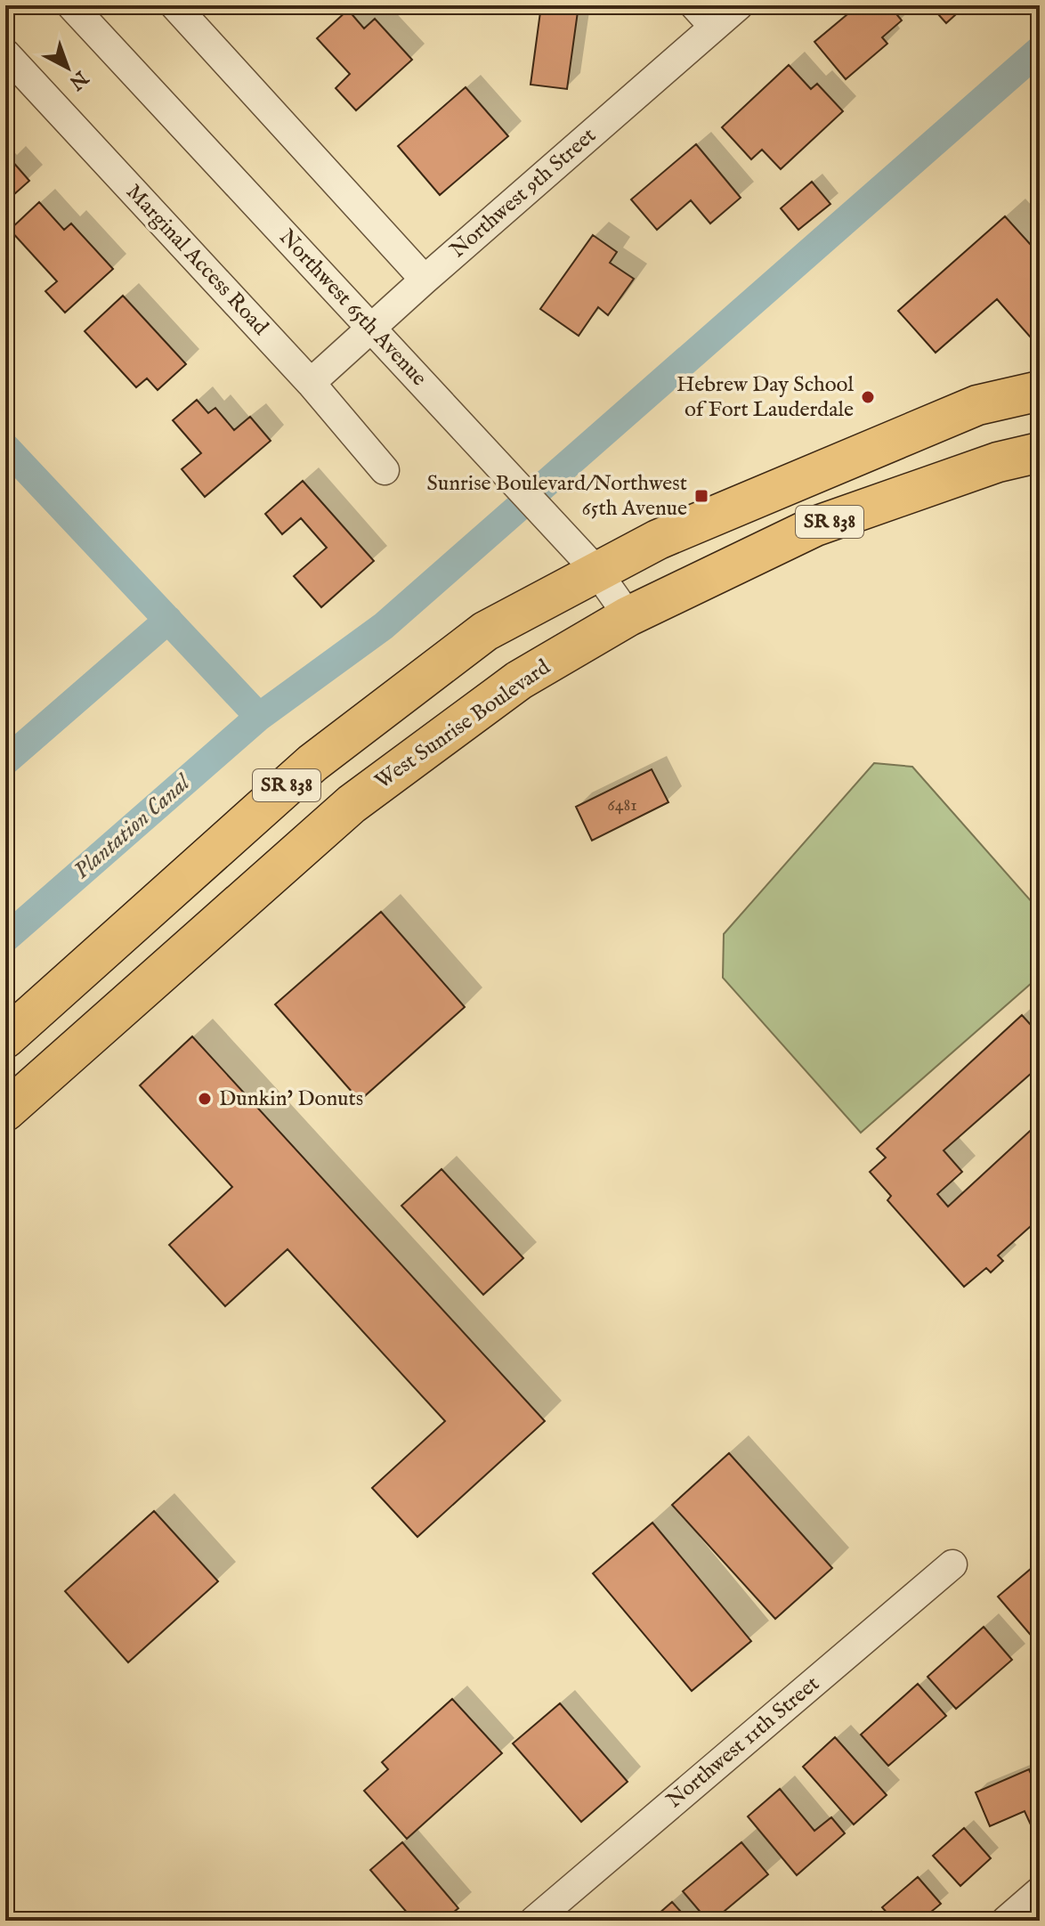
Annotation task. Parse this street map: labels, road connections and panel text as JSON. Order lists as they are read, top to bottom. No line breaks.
{"streets":{"highway":["SR 838","West Sunrise Boulevard"],"street":["Northwest 9th Street","Marginal Access Road","Northwest 65th Avenue","Northwest 11th Street"]},"crossings":[["Northwest 9th Street","Marginal Access Road"],["Northwest 9th Street","Northwest 65th Avenue"],["Northwest 65th Avenue","SR 838"],["Northwest 65th Avenue","West Sunrise Boulevard"]],"water":["Plantation Canal"],"places":{"other":["Hebrew Day School of Fort Lauderdale","Dunkin' Donuts"],"transit":["Sunrise Boulevard/Northwest 65th Avenue"]},"house_numbers":["6481"],"north":"bottom right"}
